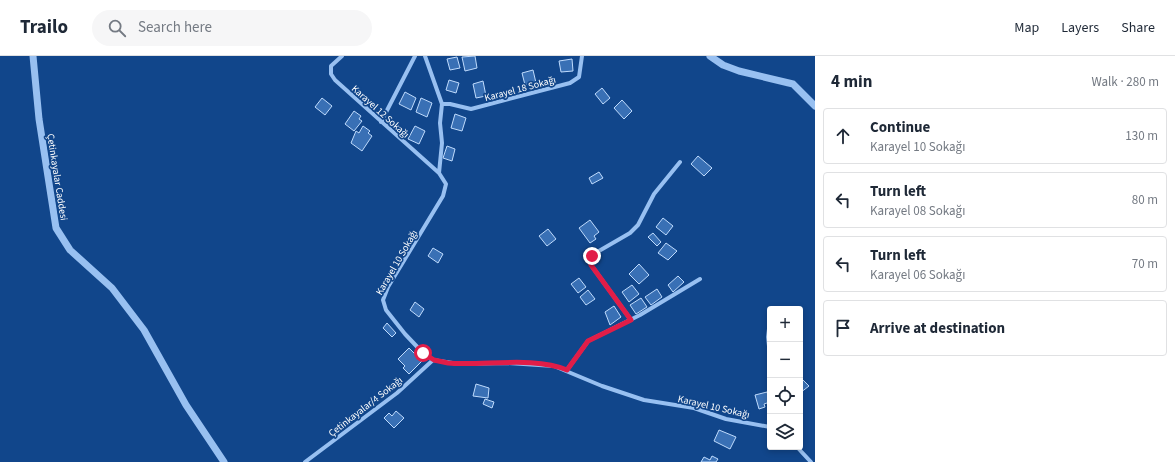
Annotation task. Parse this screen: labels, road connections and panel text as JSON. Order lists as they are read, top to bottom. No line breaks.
{"streets":{"street":["Karayel 18 Sokağı","Karayel 12 Sokağı","Çetinkayalar Caddesi","Karayel 10 Sokağı","Çetinkayalar/4 Sokağı"]},"crossings":[["Karayel 18 Sokağı","Karayel 10 Sokağı"],["Karayel 12 Sokağı","Karayel 10 Sokağı"],["Karayel 10 Sokağı","Çetinkayalar/4 Sokağı"]],"page":{"header":"Trailo","search":"Search here","nav":["Map","Layers","Share"],"heading":["4 min","Walk · 280 m"],"list":[["Continue","Karayel 10 Sokağı","130 m"],["Turn left","Karayel 08 Sokağı","80 m"],["Turn left","Karayel 06 Sokağı","70 m"],"Arrive at destination"],"map_buttons":["+","−"]}}
